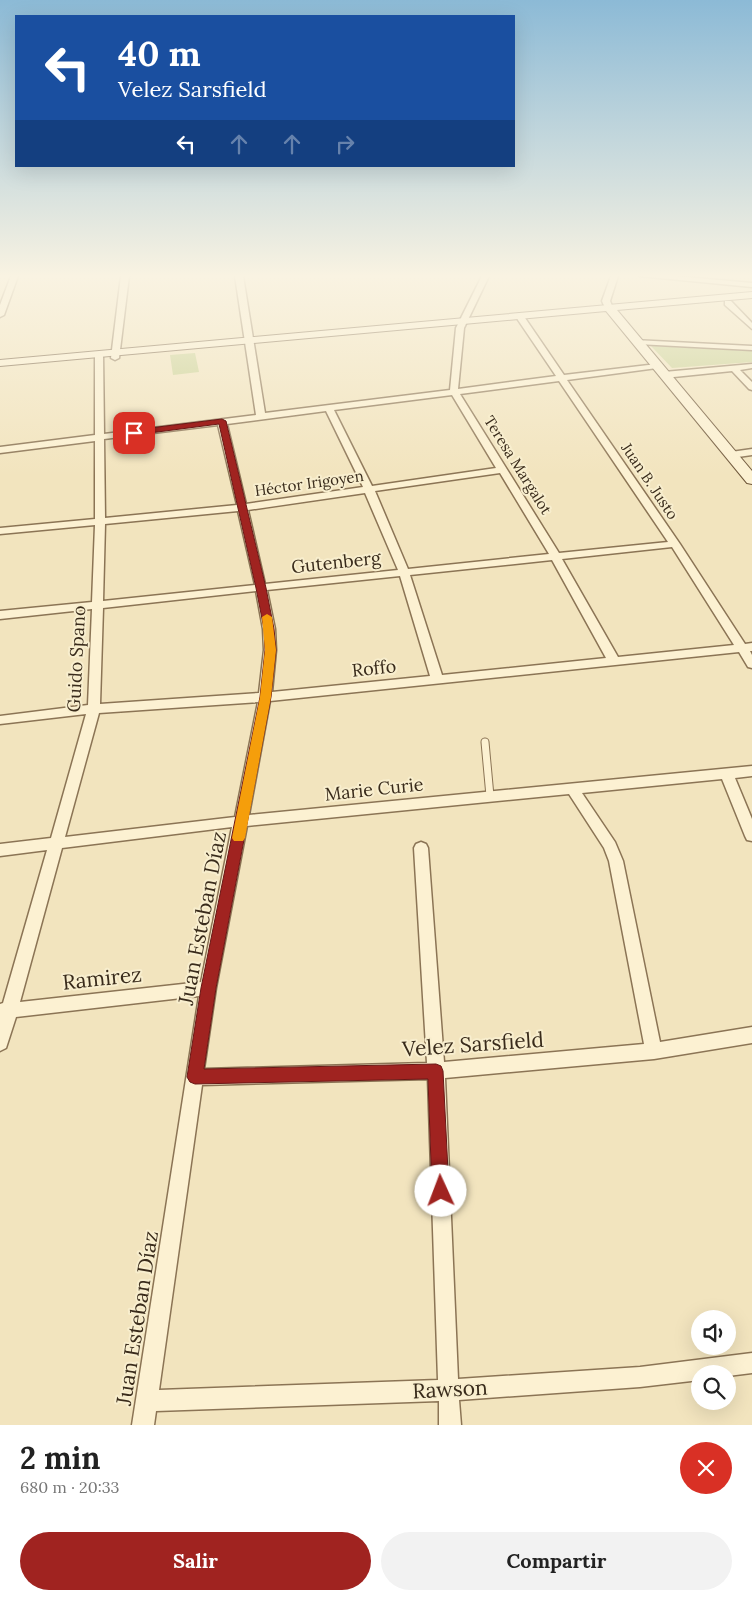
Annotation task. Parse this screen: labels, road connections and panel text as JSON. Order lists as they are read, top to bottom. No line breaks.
{"streets":{"street":["Teresa Margalot","Juan B. Justo","Héctor Irigoyen","Gutenberg","Guido Spano","Roffo","Marie Curie","Juan Esteban Díaz","Ramirez","Velez Sarsfield","Rawson"]},"crossings":[["Teresa Margalot","Héctor Irigoyen"],["Teresa Margalot","Gutenberg"],["Teresa Margalot","Roffo"],["Juan B. Justo","Gutenberg"],["Juan B. Justo","Roffo"],["Héctor Irigoyen","Guido Spano"],["Héctor Irigoyen","Juan Esteban Díaz"],["Gutenberg","Guido Spano"],["Gutenberg","Juan Esteban Díaz"],["Guido Spano","Roffo"],["Guido Spano","Marie Curie"],["Guido Spano","Ramirez"],["Roffo","Juan Esteban Díaz"],["Marie Curie","Juan Esteban Díaz"],["Juan Esteban Díaz","Ramirez"],["Juan Esteban Díaz","Velez Sarsfield"],["Juan Esteban Díaz","Rawson"]],"page":{"turn":["40 m","Velez Sarsfield"],"heading":["2 min","680 m · 20:33"],"buttons":["Salir","Compartir"]}}
